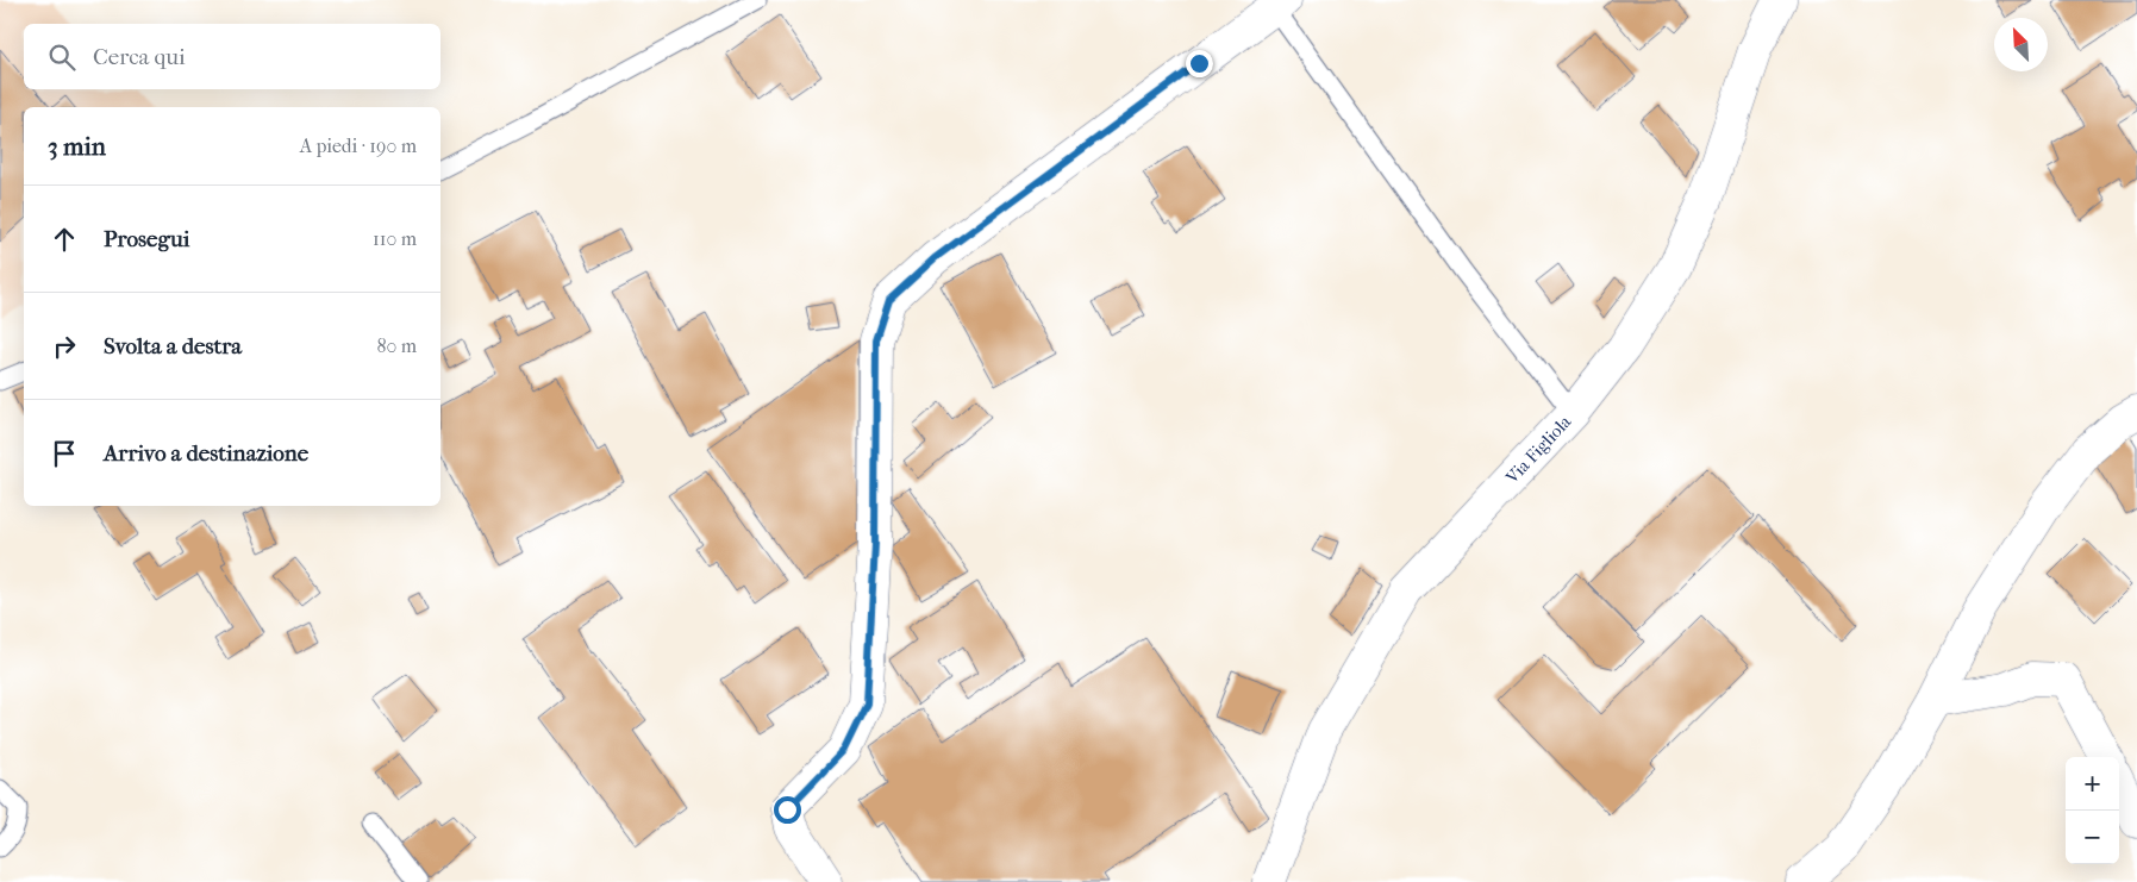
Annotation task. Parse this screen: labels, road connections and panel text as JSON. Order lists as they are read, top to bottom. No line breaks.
{"streets":{"street":["Via Figliola"]},"north":"top left","page":{"search":"Cerca qui","heading":["3 min","A piedi · 190 m"],"list":[["Prosegui","110 m"],["Svolta a destra","80 m"],"Arrivo a destinazione"],"map_buttons":["+","−"]}}
